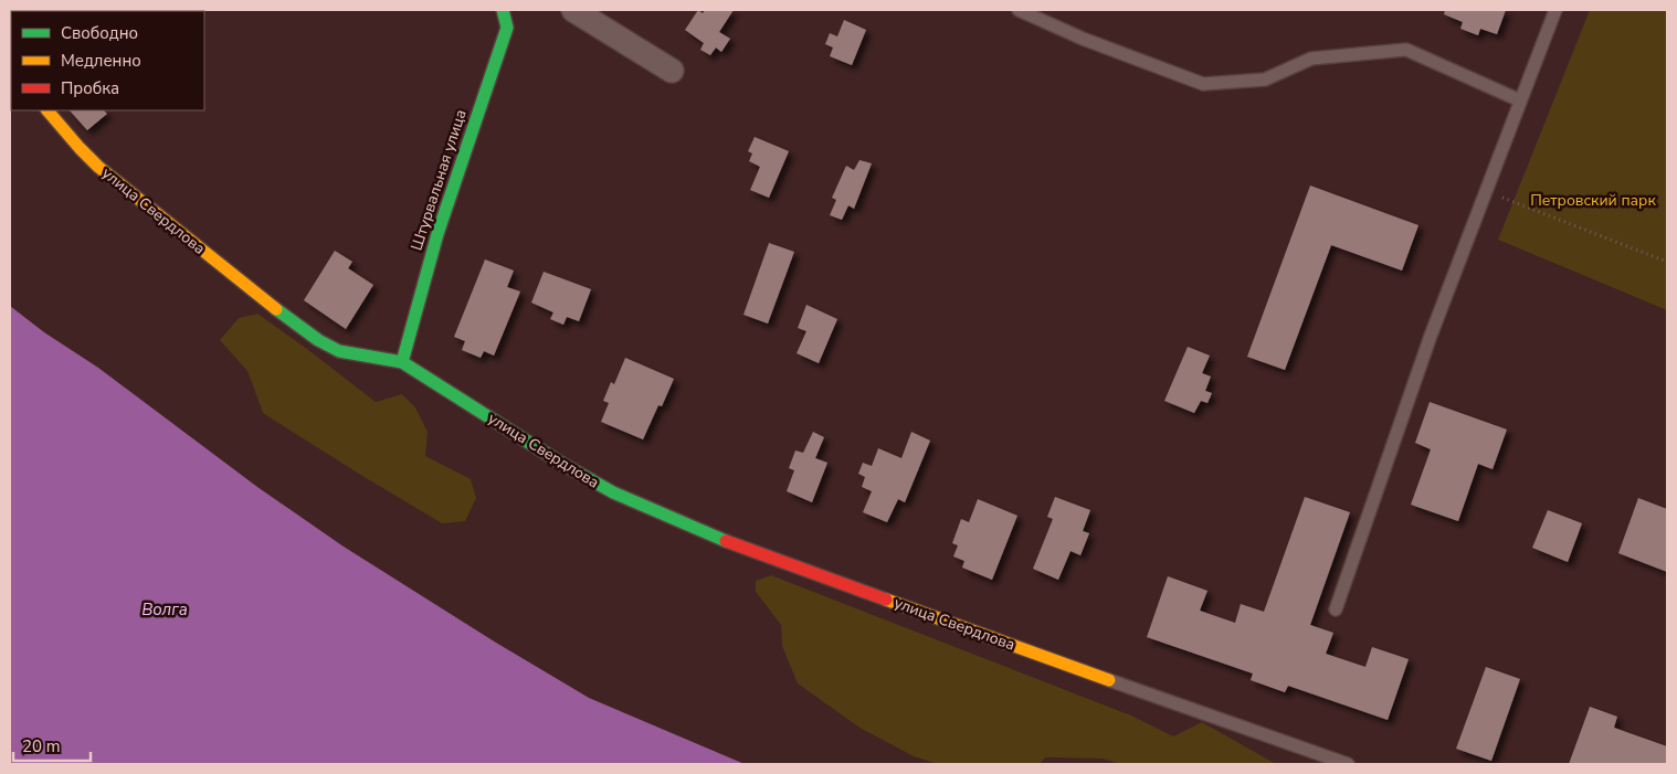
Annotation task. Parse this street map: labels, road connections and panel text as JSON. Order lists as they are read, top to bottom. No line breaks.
{"streets":{"street":["Штурвальная улица","улица Свердлова"]},"crossings":[["Штурвальная улица","улица Свердлова"]],"water":["Волга"],"parks":["Петровский парк"],"legend":["Свободно","Медленно","Пробка"],"scale_bar":"20 m"}
